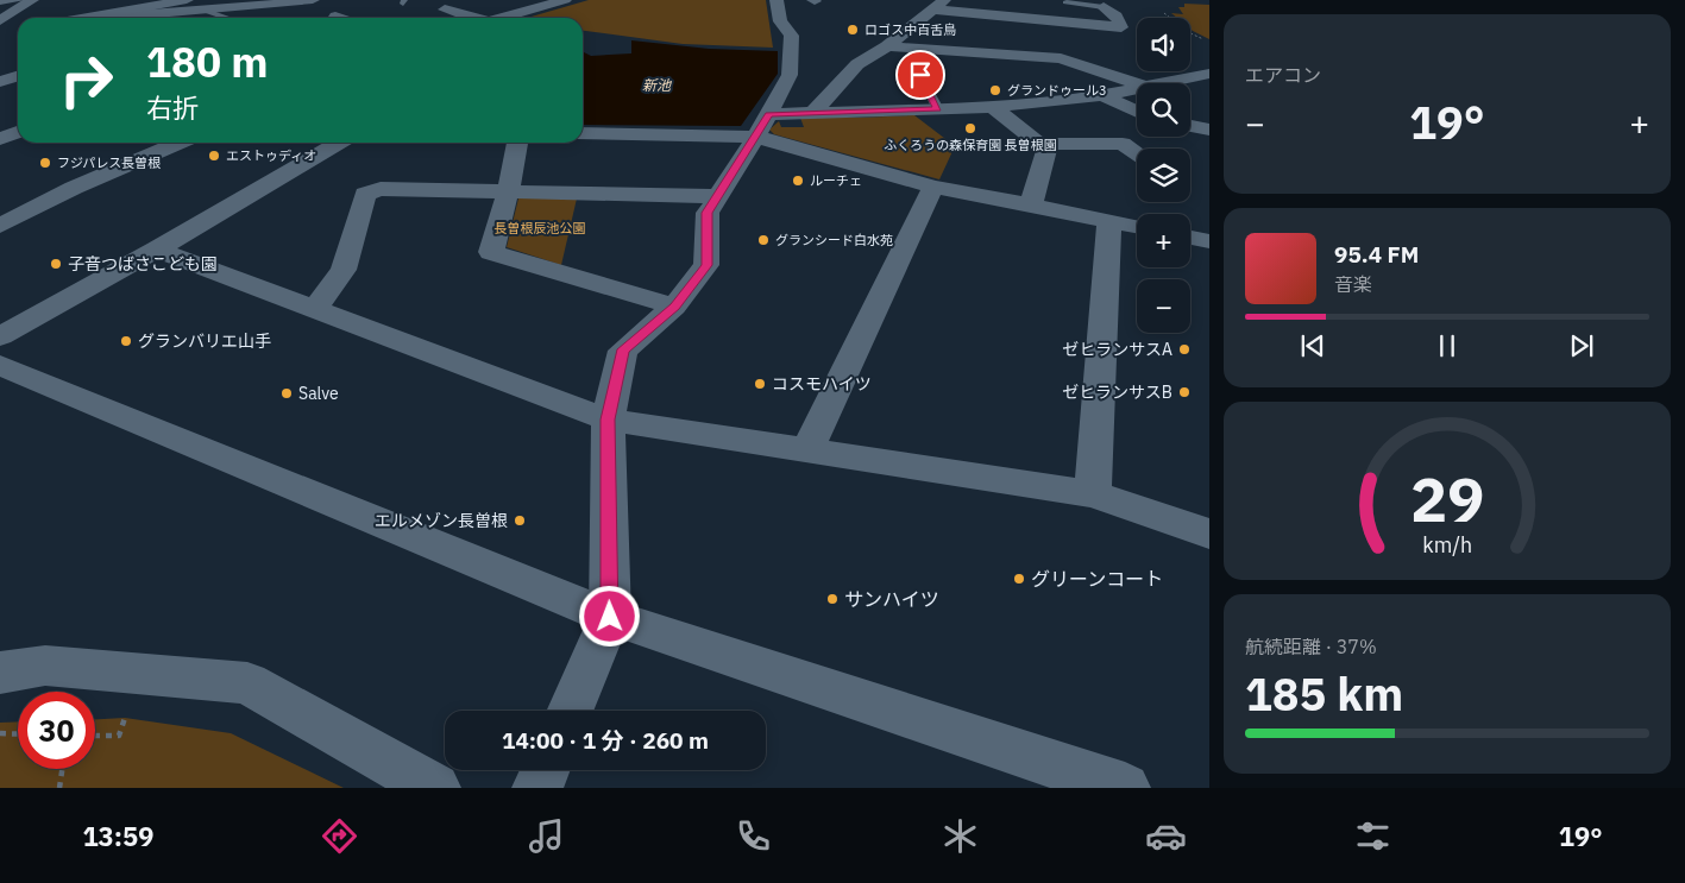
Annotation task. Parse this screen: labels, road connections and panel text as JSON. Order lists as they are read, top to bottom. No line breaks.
{"water":["新池"],"parks":["長曽根辰池公園"],"places":["ロゴス中百舌鳥","グランドゥール3","ふくろうの森保育園 長曽根園","エストゥディオ","フジパレス長曽根","ルーチェ","グランシード白水苑","子音つばさこども園","グランバリエ山手","ゼヒランサスA","コスモハイツ","ゼヒランサスB","Salve","エルメゾン長曽根","グリーンコート","サンハイツ"],"page":{"tile":["エアコン",["航続距離 · 37%","185 km"]],"map_buttons":["+","−"],"turn":["180 m","右折"],"heat":["−","19°","+"],"song":["95.4 FM","音楽"],"limit":"30","trip":"14:00 · 1 分 · 260 m","tabs":["13:59","19°"],"gauge":["29","km/h"]}}
